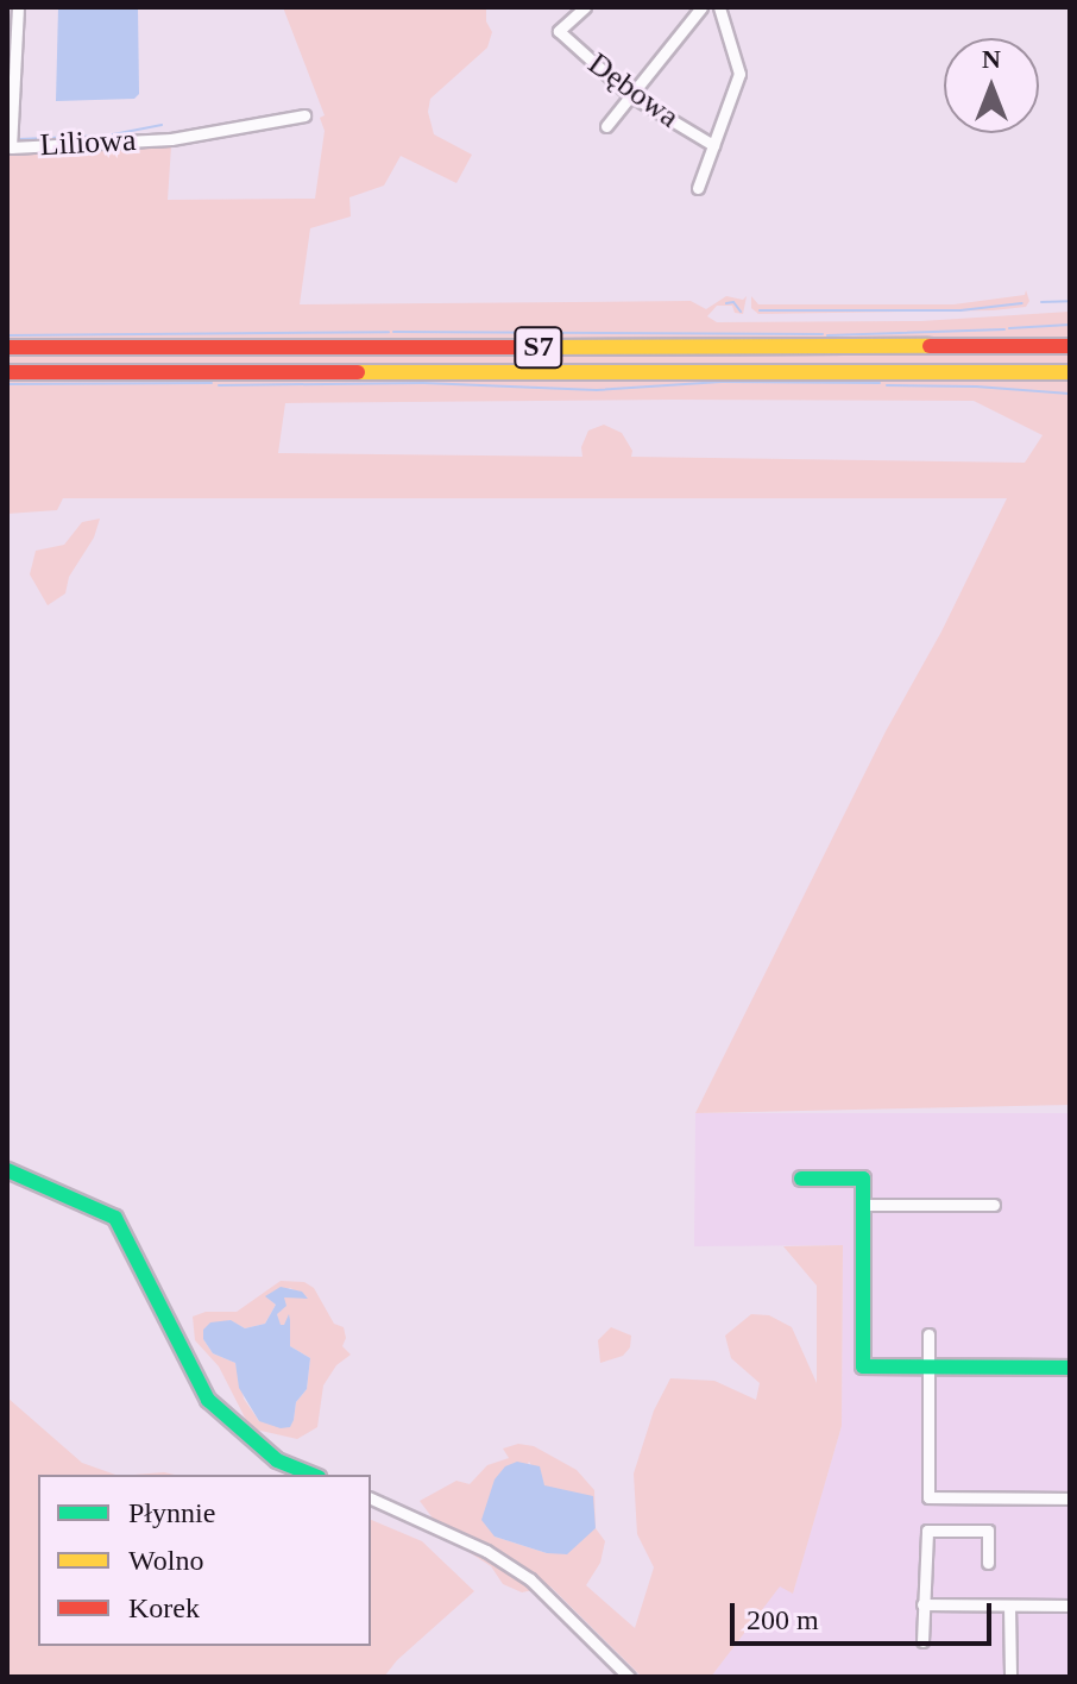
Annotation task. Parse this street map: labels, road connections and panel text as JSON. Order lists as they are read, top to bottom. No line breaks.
{"streets":{"main road":["S7"],"street":["Dębowa","Liliowa"]},"legend":["Płynnie","Wolno","Korek"],"scale_bar":"200 m","north":"top"}
